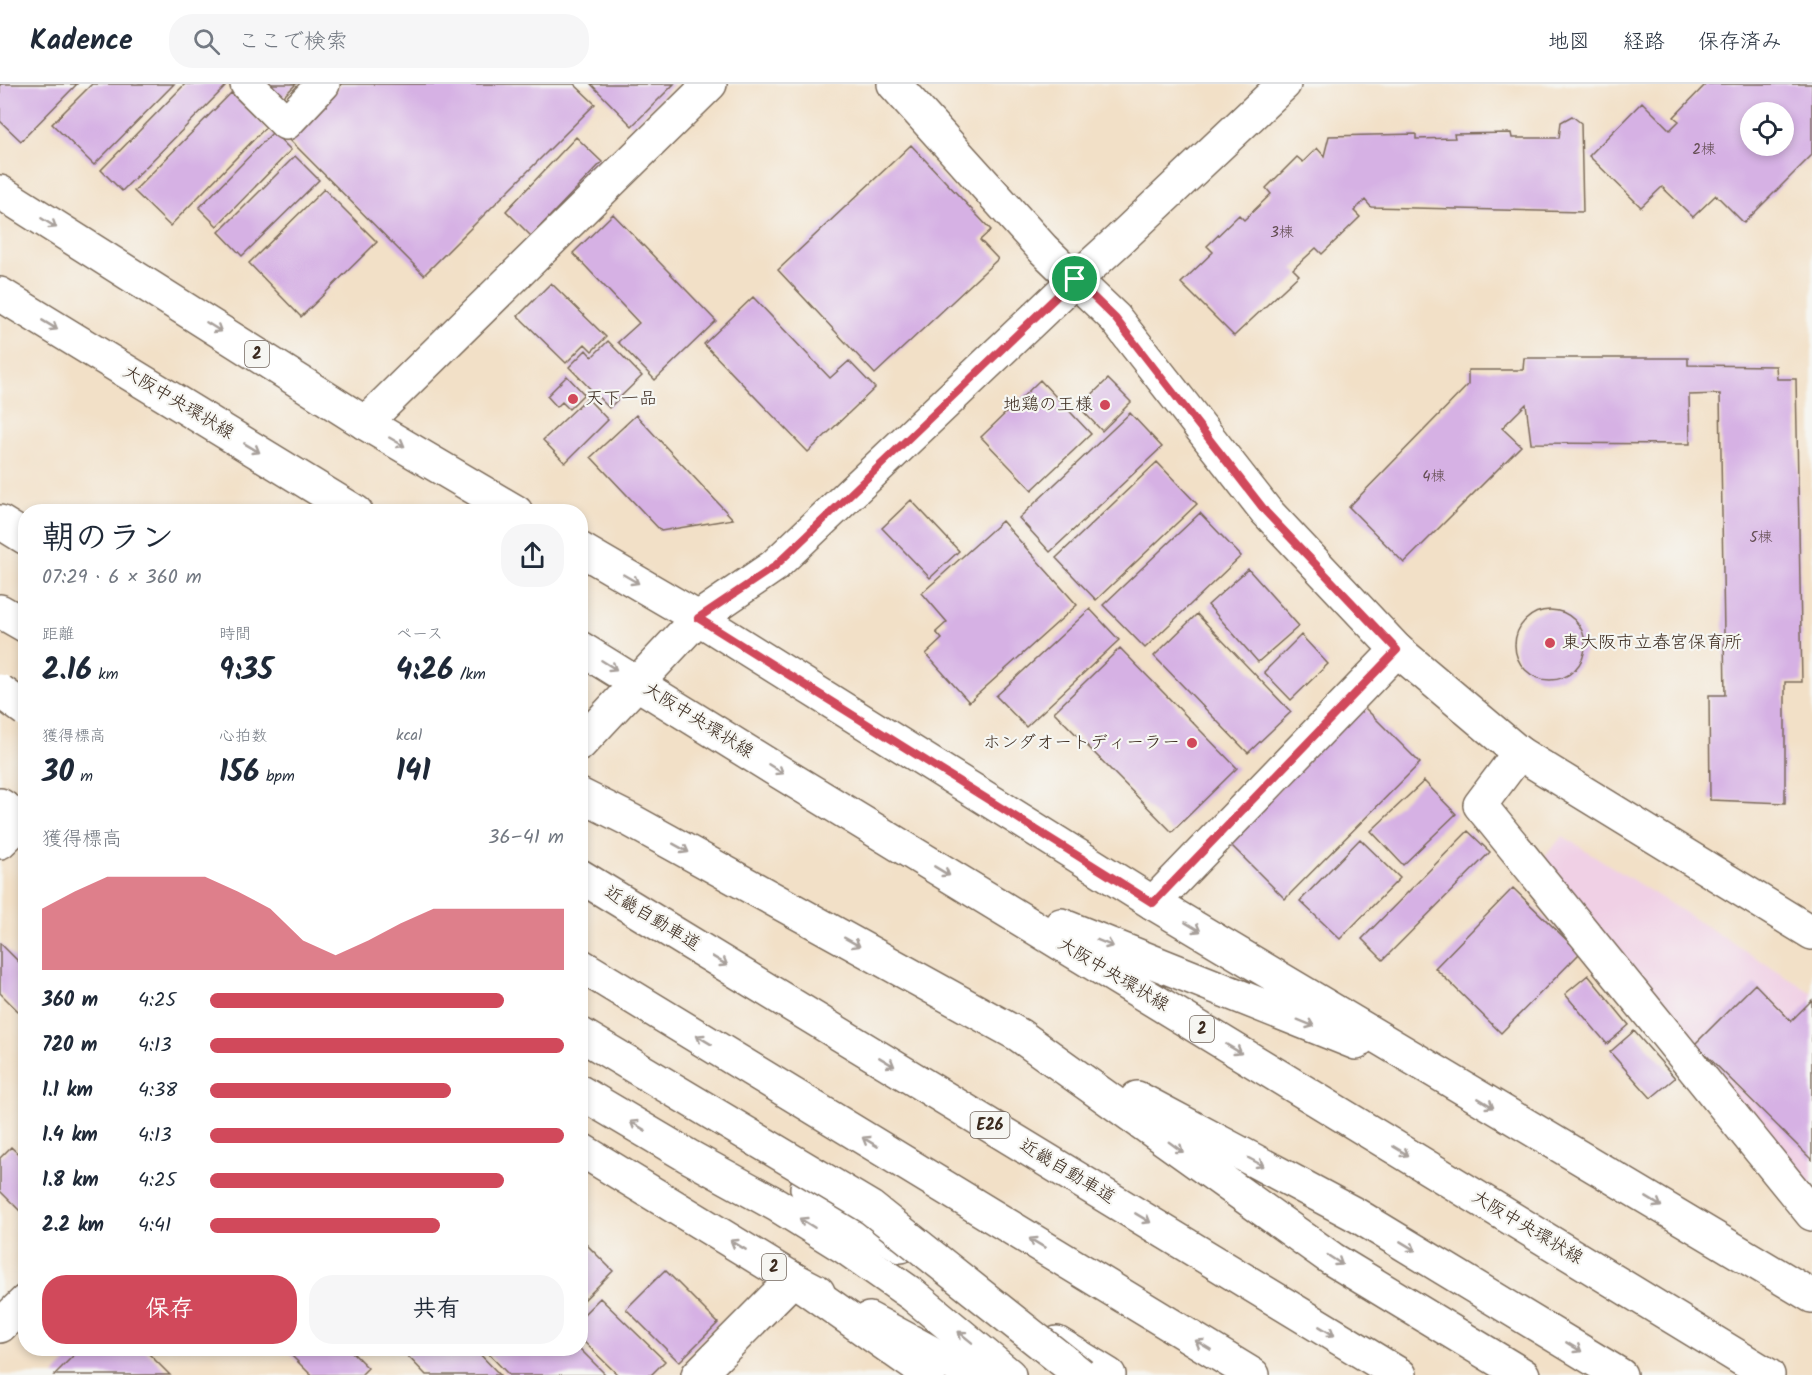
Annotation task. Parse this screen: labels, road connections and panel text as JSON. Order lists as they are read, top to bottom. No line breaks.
{"streets":{"main road":["2","大阪中央環状線","近畿自動車道","E26"]},"places":["天下一品","地鶏の王様","東大阪市立春宮保育所","ホンダオートディーラー"],"house_numbers":["2棟","3棟","4棟","5棟"],"page":{"header":"Kadence","search":"ここで検索","nav":["地図","経路","保存済み"],"heading":["朝のラン","07:29 · 6 × 360 m"],"stats":[["距離","2.16 km"],["時間","9:35"],["ペース","4:26 /km"],["獲得標高","30 m"],["心拍数","156 bpm"],["kcal","141"]],"chart":["獲得標高","36–41 m"],"list":[{"name":"360 m","note":"4:25"},{"name":"720 m","note":"4:13"},{"name":"1.1 km","note":"4:38"},{"name":"1.4 km","note":"4:13"},{"name":"1.8 km","note":"4:25"},{"name":"2.2 km","note":"4:41"}],"buttons":["保存","共有"]}}
